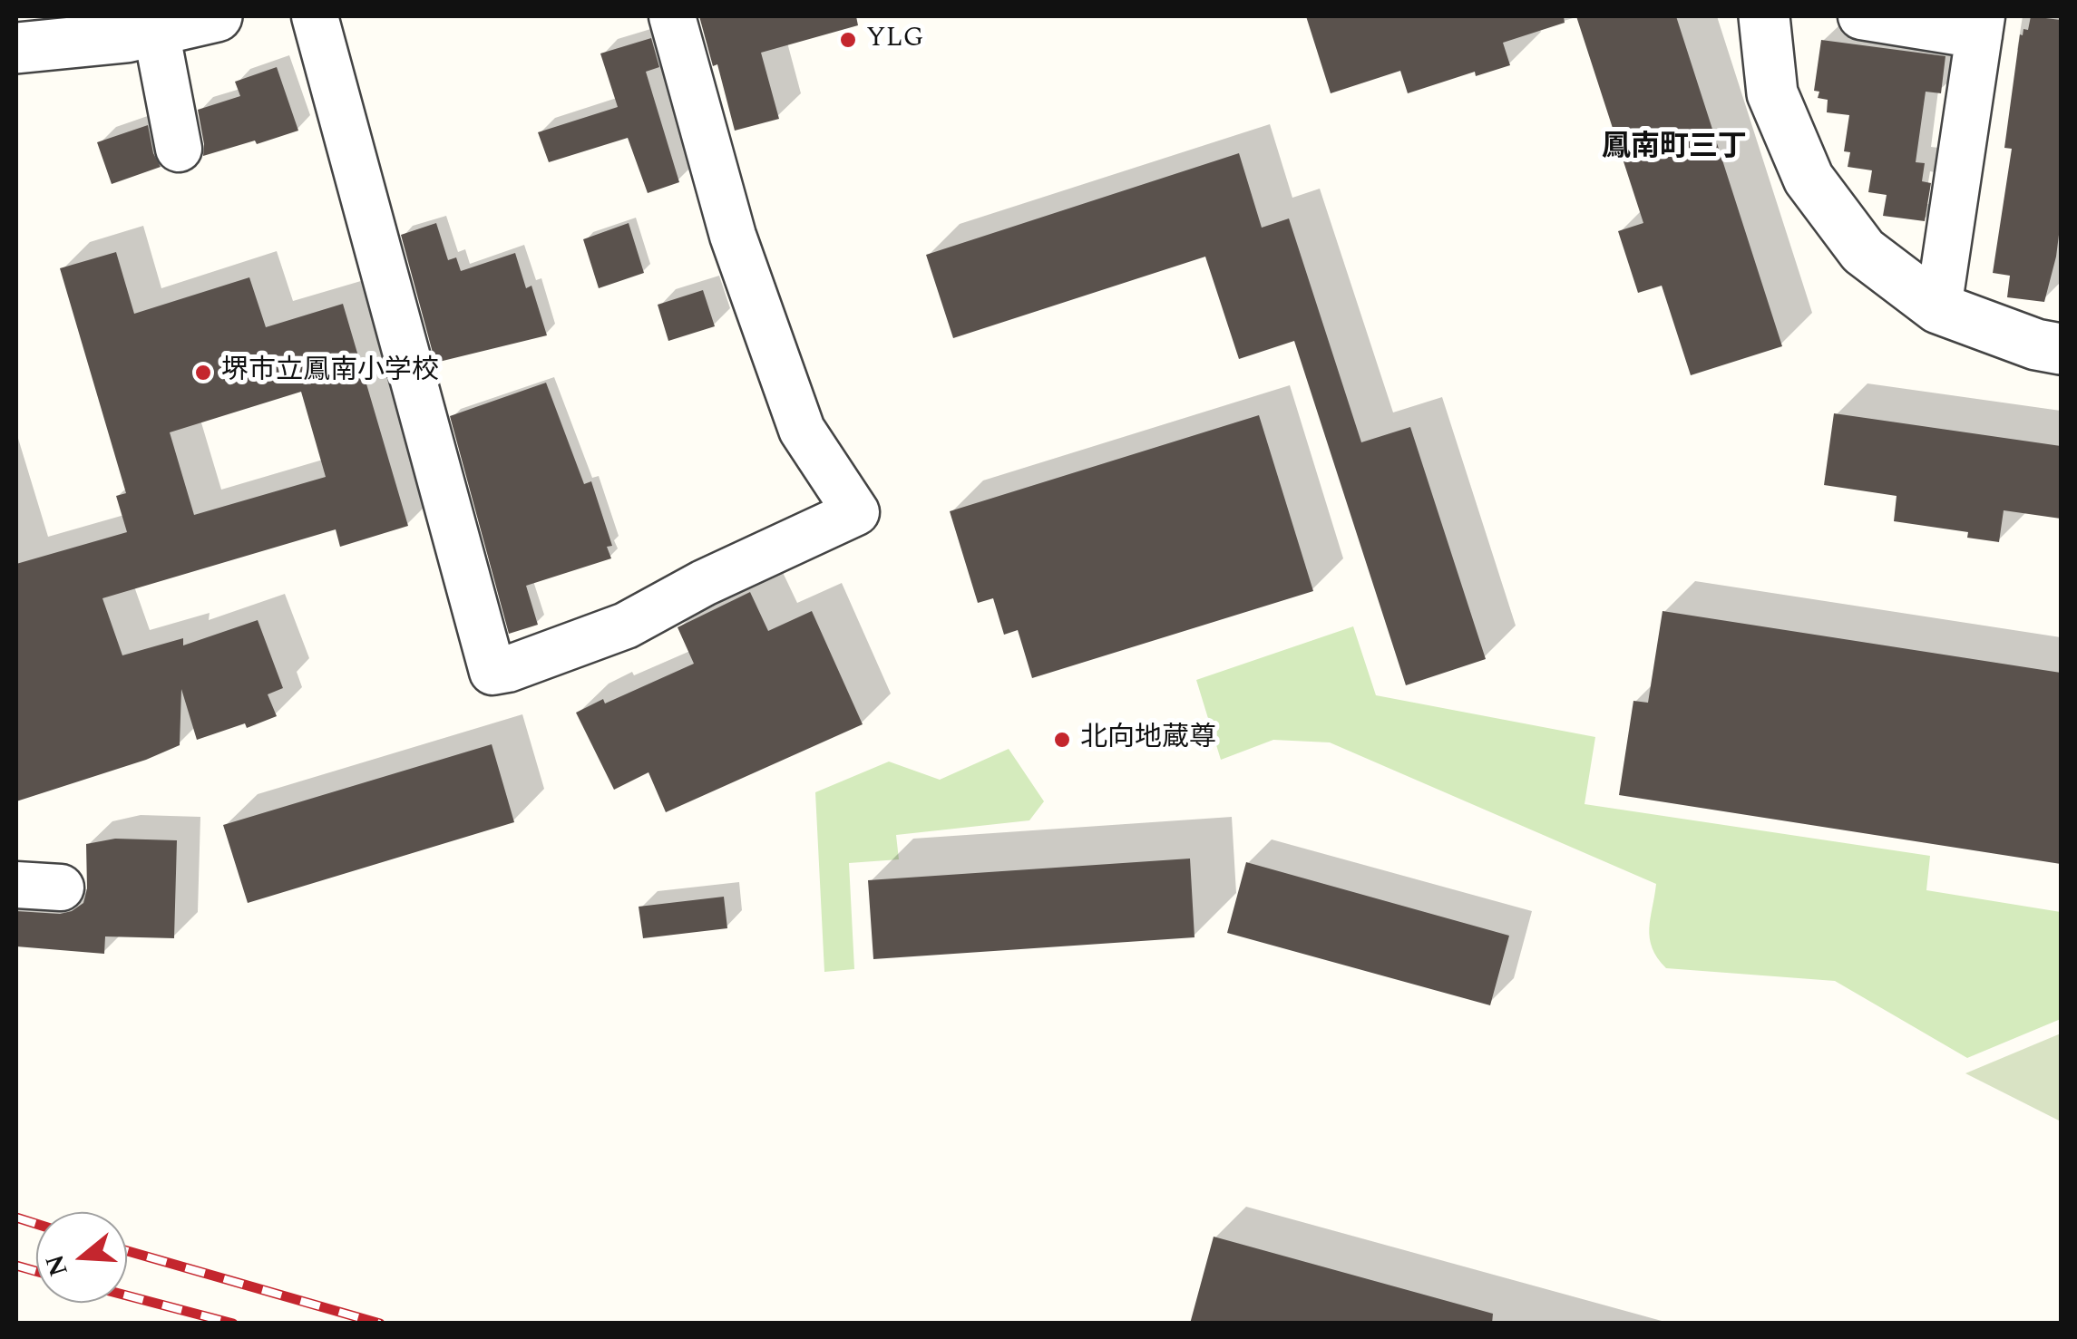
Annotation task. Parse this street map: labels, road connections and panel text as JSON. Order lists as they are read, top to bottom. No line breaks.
{"districts":["鳳南町三丁"],"places":["YLG","堺市立鳳南小学校","北向地蔵尊"],"north":"left"}
